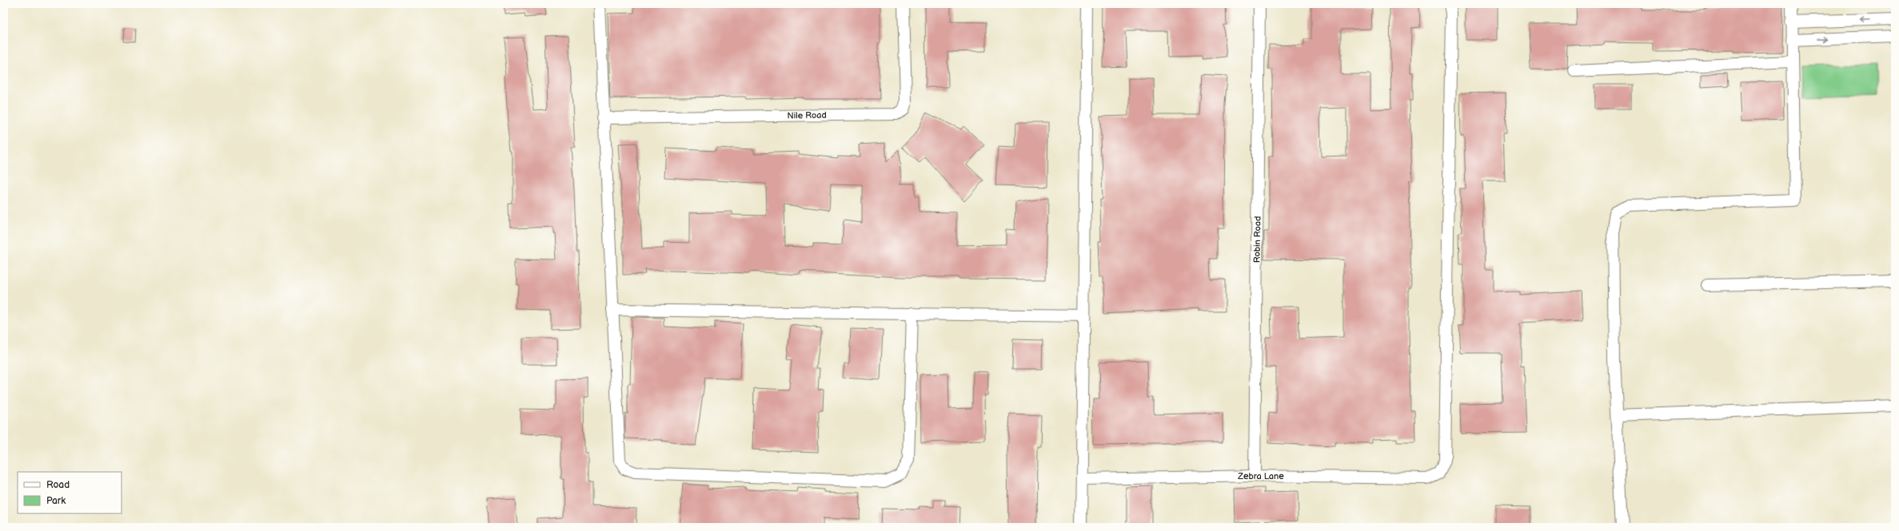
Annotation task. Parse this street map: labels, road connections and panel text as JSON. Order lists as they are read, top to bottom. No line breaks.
{"streets":{"street":["Nile Road","Robin Road","Zebra Lane"]},"crossings":[["Robin Road","Zebra Lane"]],"legend":["Road","Park"]}
